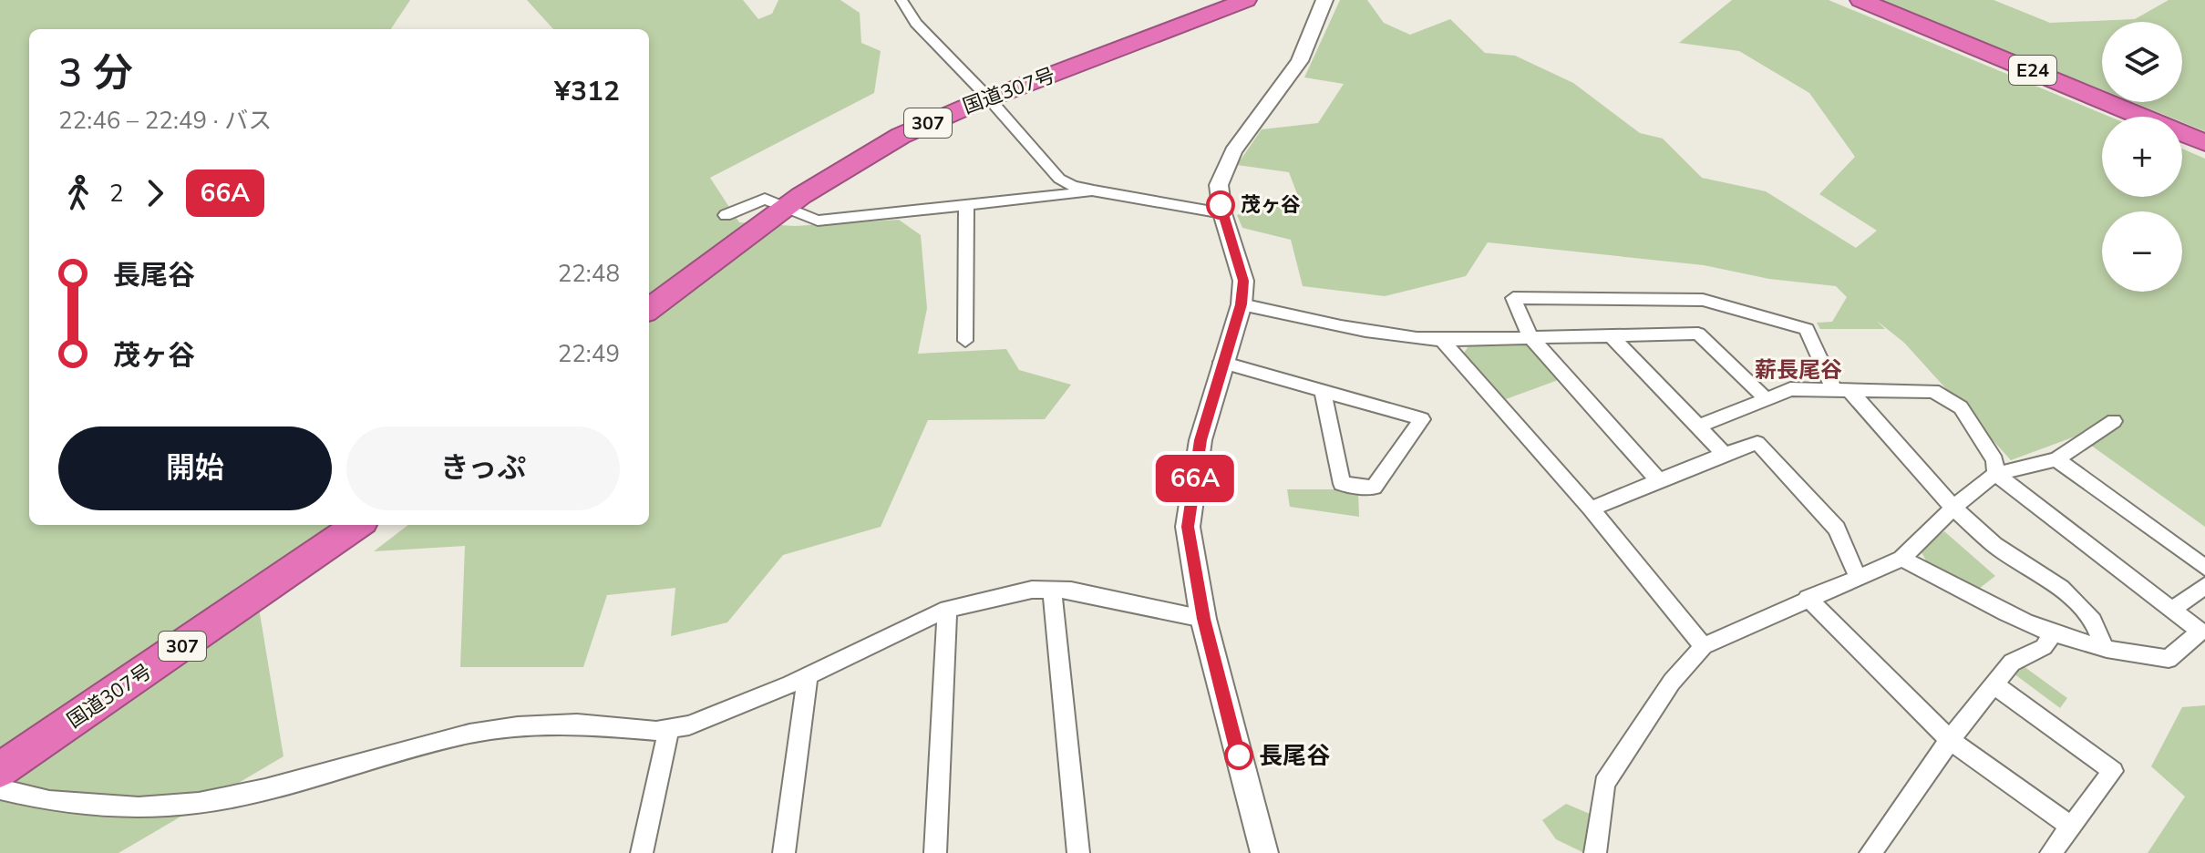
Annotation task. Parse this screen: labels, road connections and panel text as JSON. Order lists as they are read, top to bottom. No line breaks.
{"streets":{"highway":["E24","国道307号","307"]},"districts":["薪長尾谷"],"places":["茂ヶ谷","長尾谷"],"lines":["bus line 66A"],"page":{"on_map":"66A","map_buttons":["+","−"],"heading":["3 分","22:46 – 22:49 · バス","¥312"],"legs":["2","66A"],"list":[{"name":"長尾谷","value":"22:48"},{"name":"茂ヶ谷","value":"22:49"}],"buttons":["開始","きっぷ"]}}
